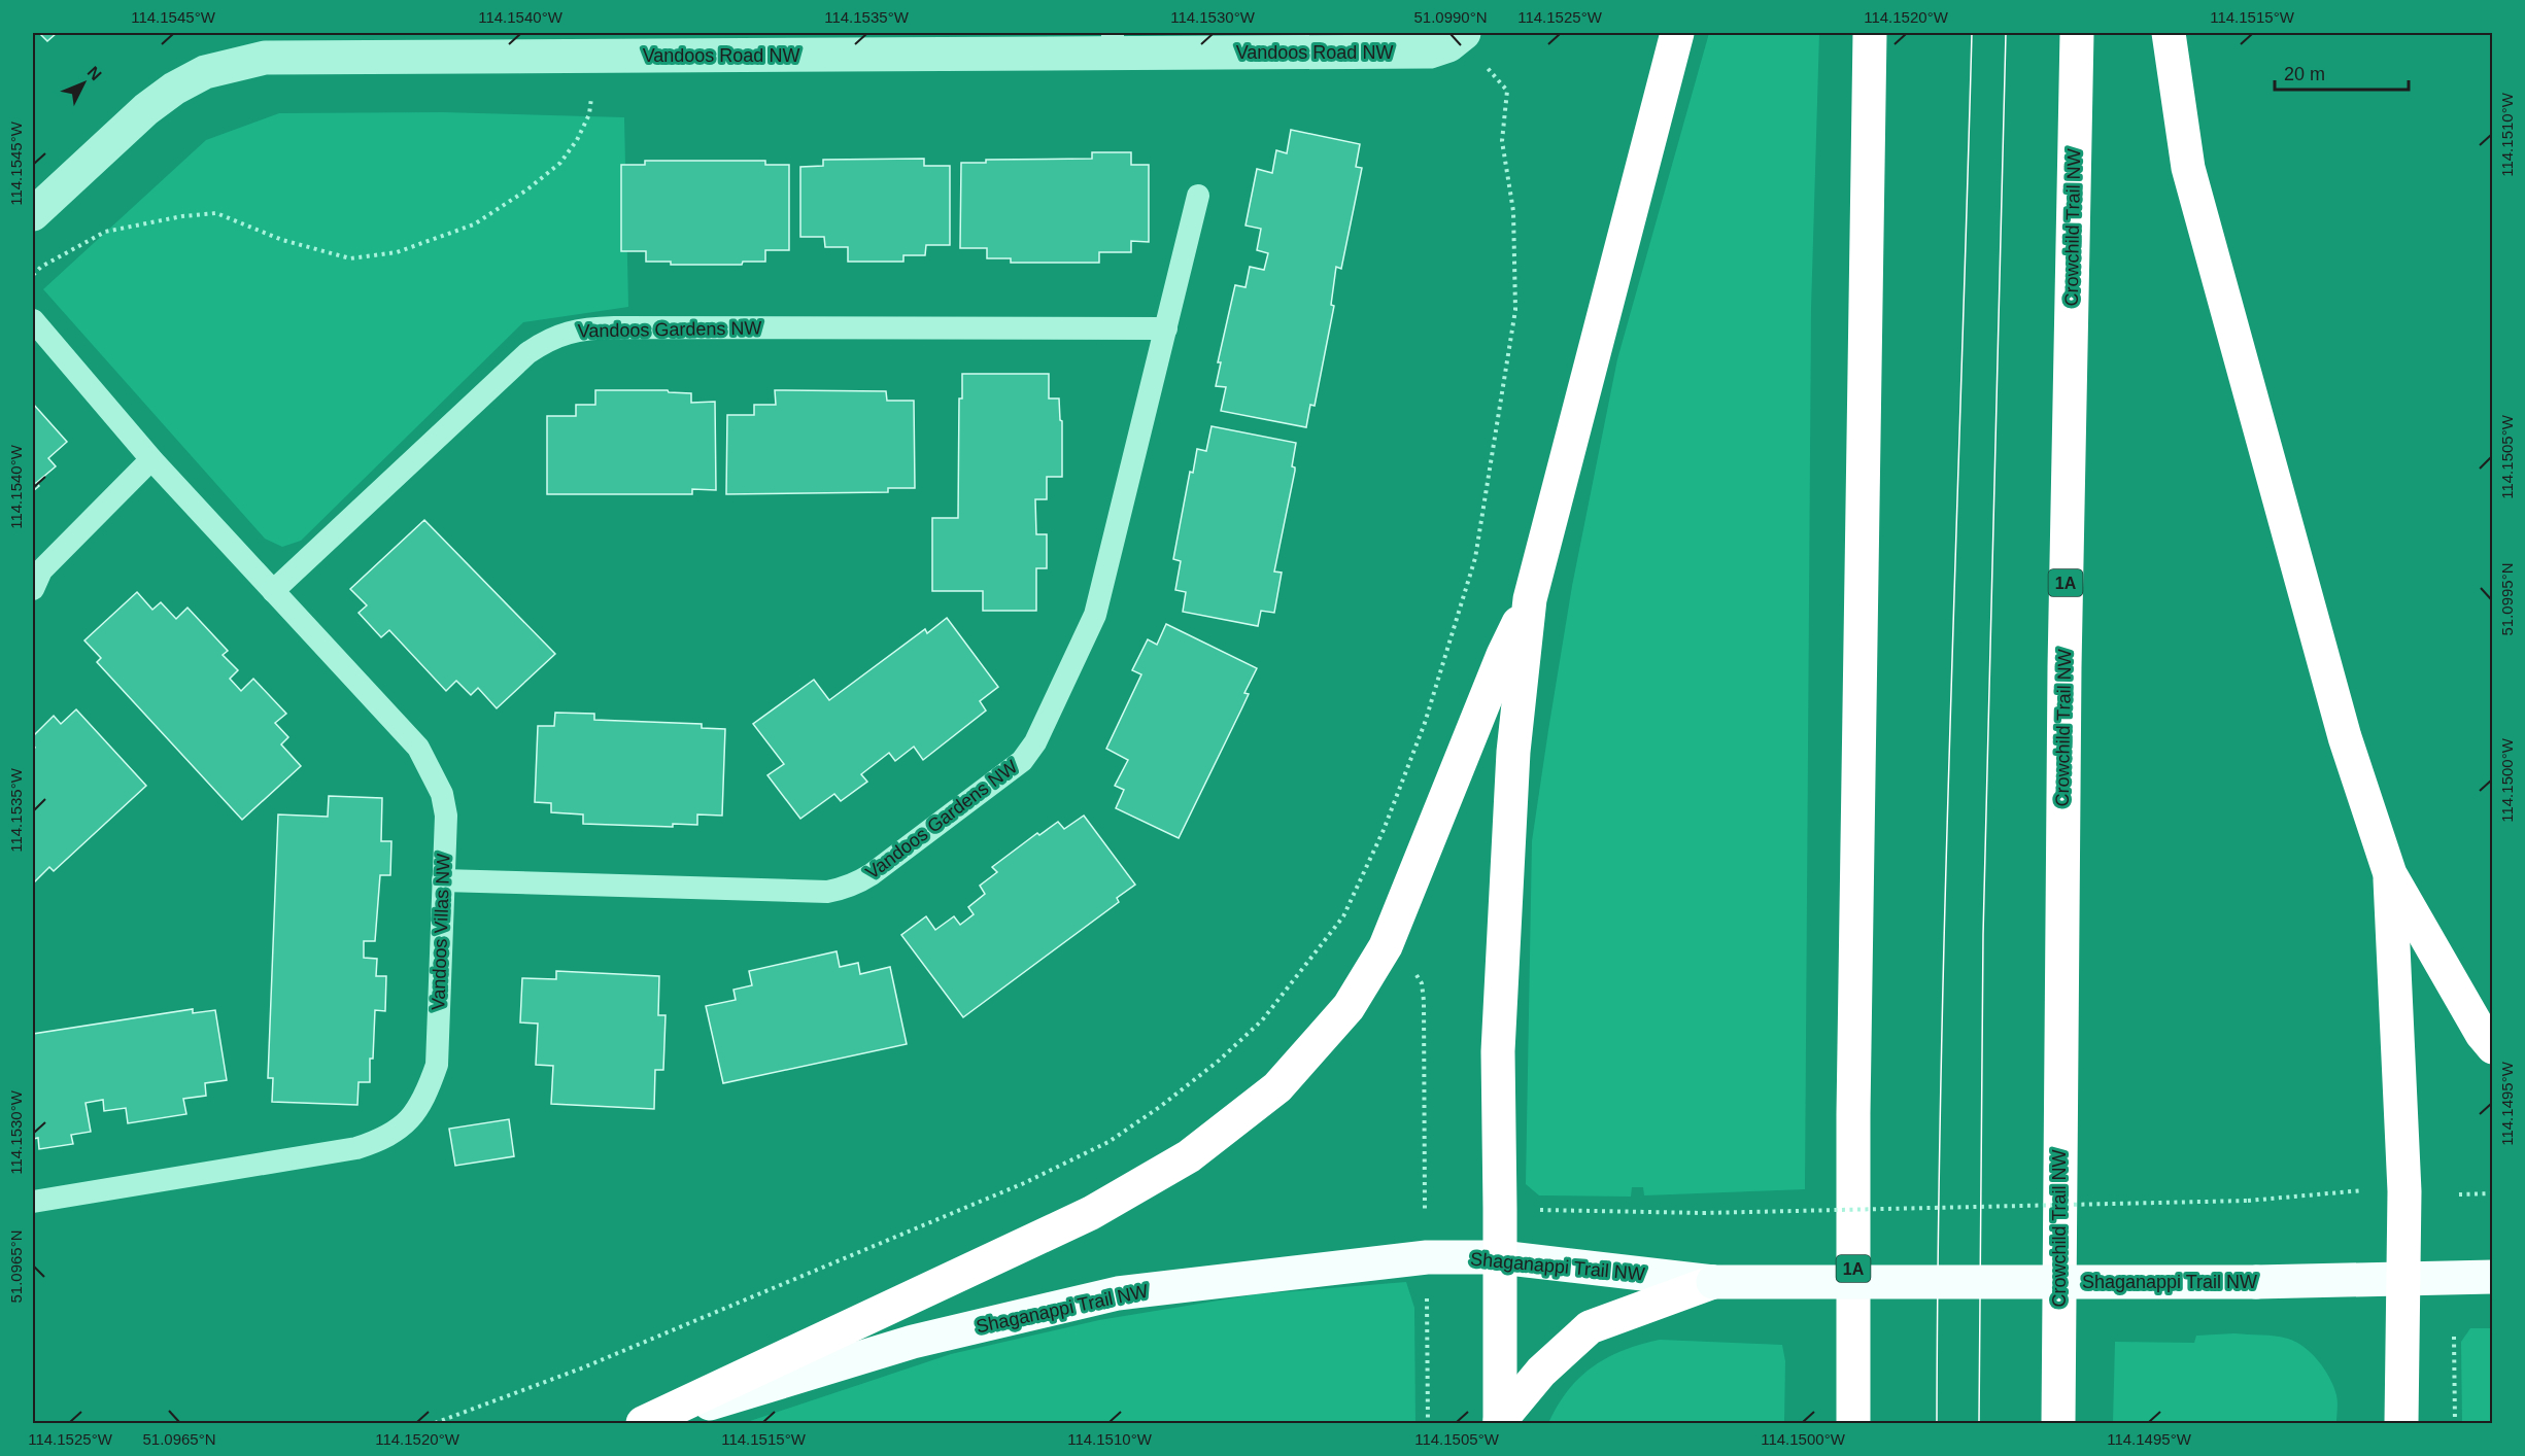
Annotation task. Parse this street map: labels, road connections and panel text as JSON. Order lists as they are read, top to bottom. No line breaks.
{"streets":{"highway":["Crowchild Trail NW","1A"],"main road":["Shaganappi Trail NW"],"street":["Vandoos Road NW"],"lane":["Vandoos Gardens NW","Vandoos Villas NW"]},"crossings":[["Vandoos Gardens NW","Vandoos Villas NW"]],"scale_bar":"20 m","north":"top right","coordinates":["114.1545°W","114.1540°W","114.1535°W","114.1530°W","51.0990°N","114.1525°W","114.1520°W","114.1515°W","114.1510°W","114.1505°W","51.0995°N","114.1500°W","114.1495°W","51.0965°N"]}
